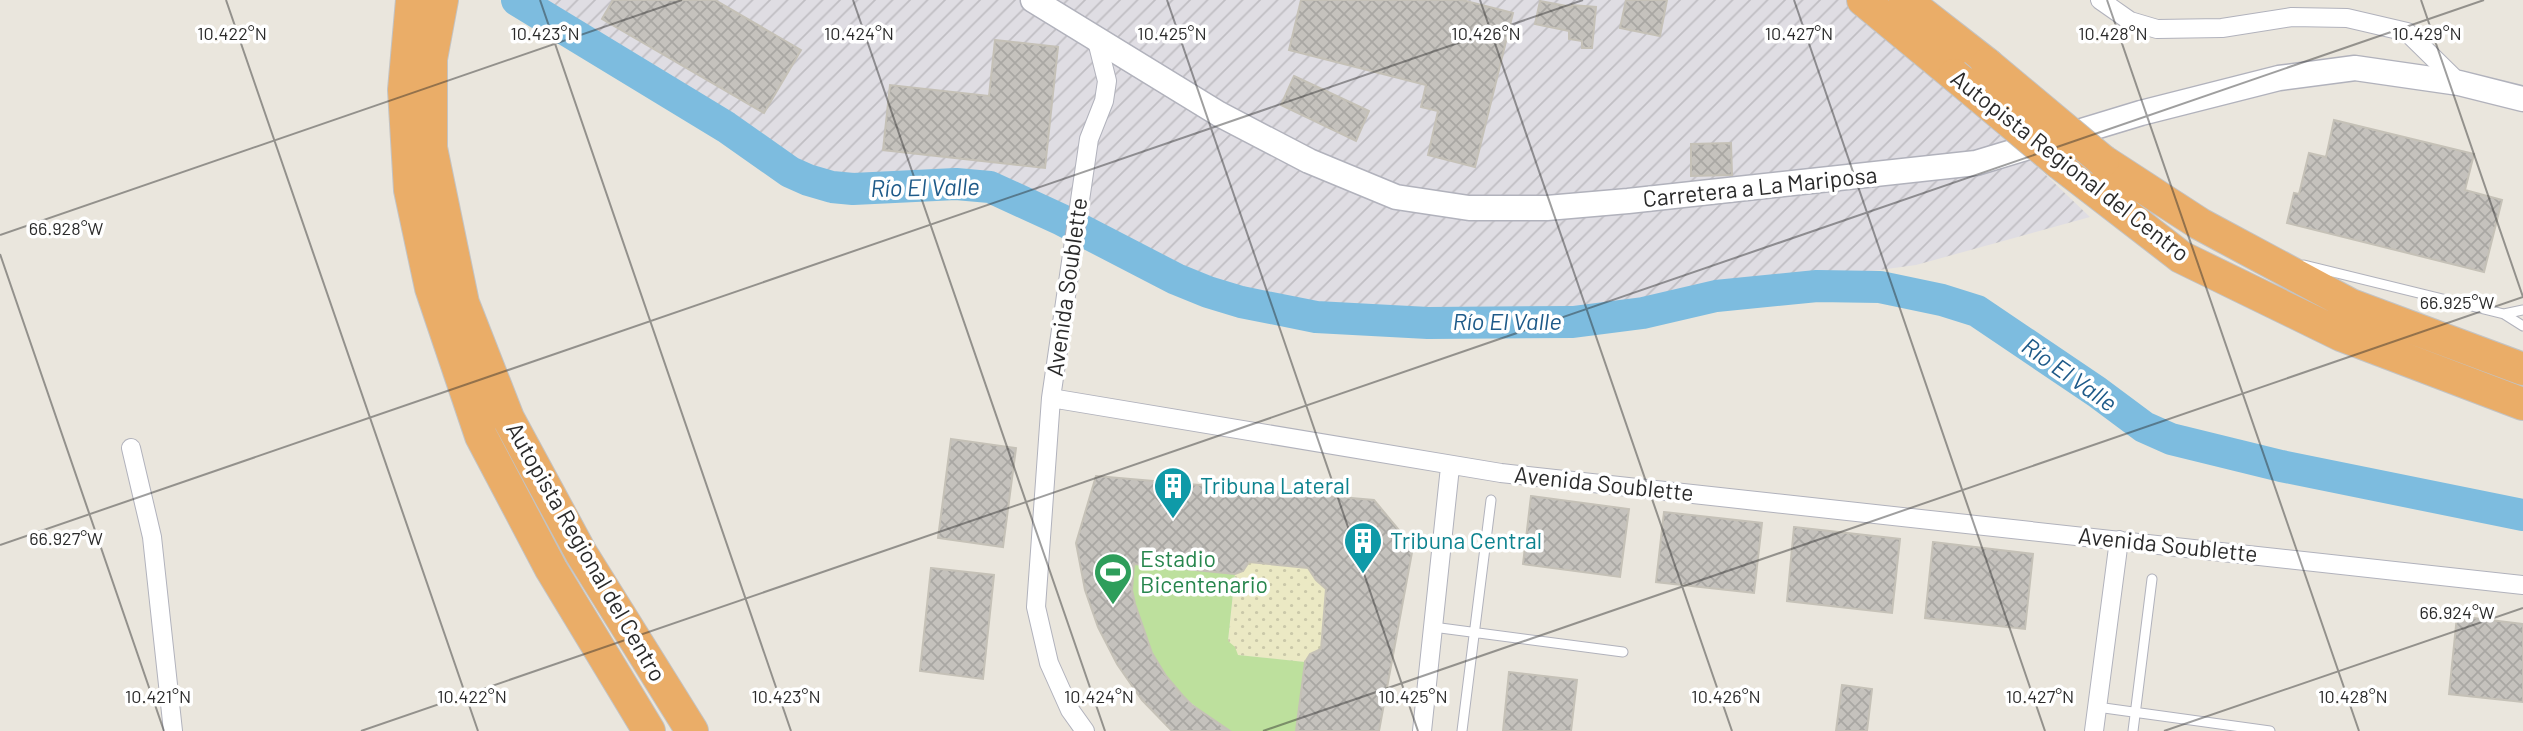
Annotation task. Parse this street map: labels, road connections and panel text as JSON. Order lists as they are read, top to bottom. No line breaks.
{"streets":{"highway":["Autopista Regional del Centro"],"street":["Carretera a La Mariposa","Avenida Soublette"]},"crossings":[["Carretera a La Mariposa","Avenida Soublette"]],"water":["Río El Valle"],"places":{"building":["Tribuna Lateral","Tribuna Central"],"sports":["Estadio Bicentenario"]},"coordinates":["10.422°N","10.423°N","10.424°N","10.425°N","10.429°N","10.426°N","10.427°N","10.428°N","66.928°W","66.925°W","66.927°W","66.924°W","10.421°N"]}
